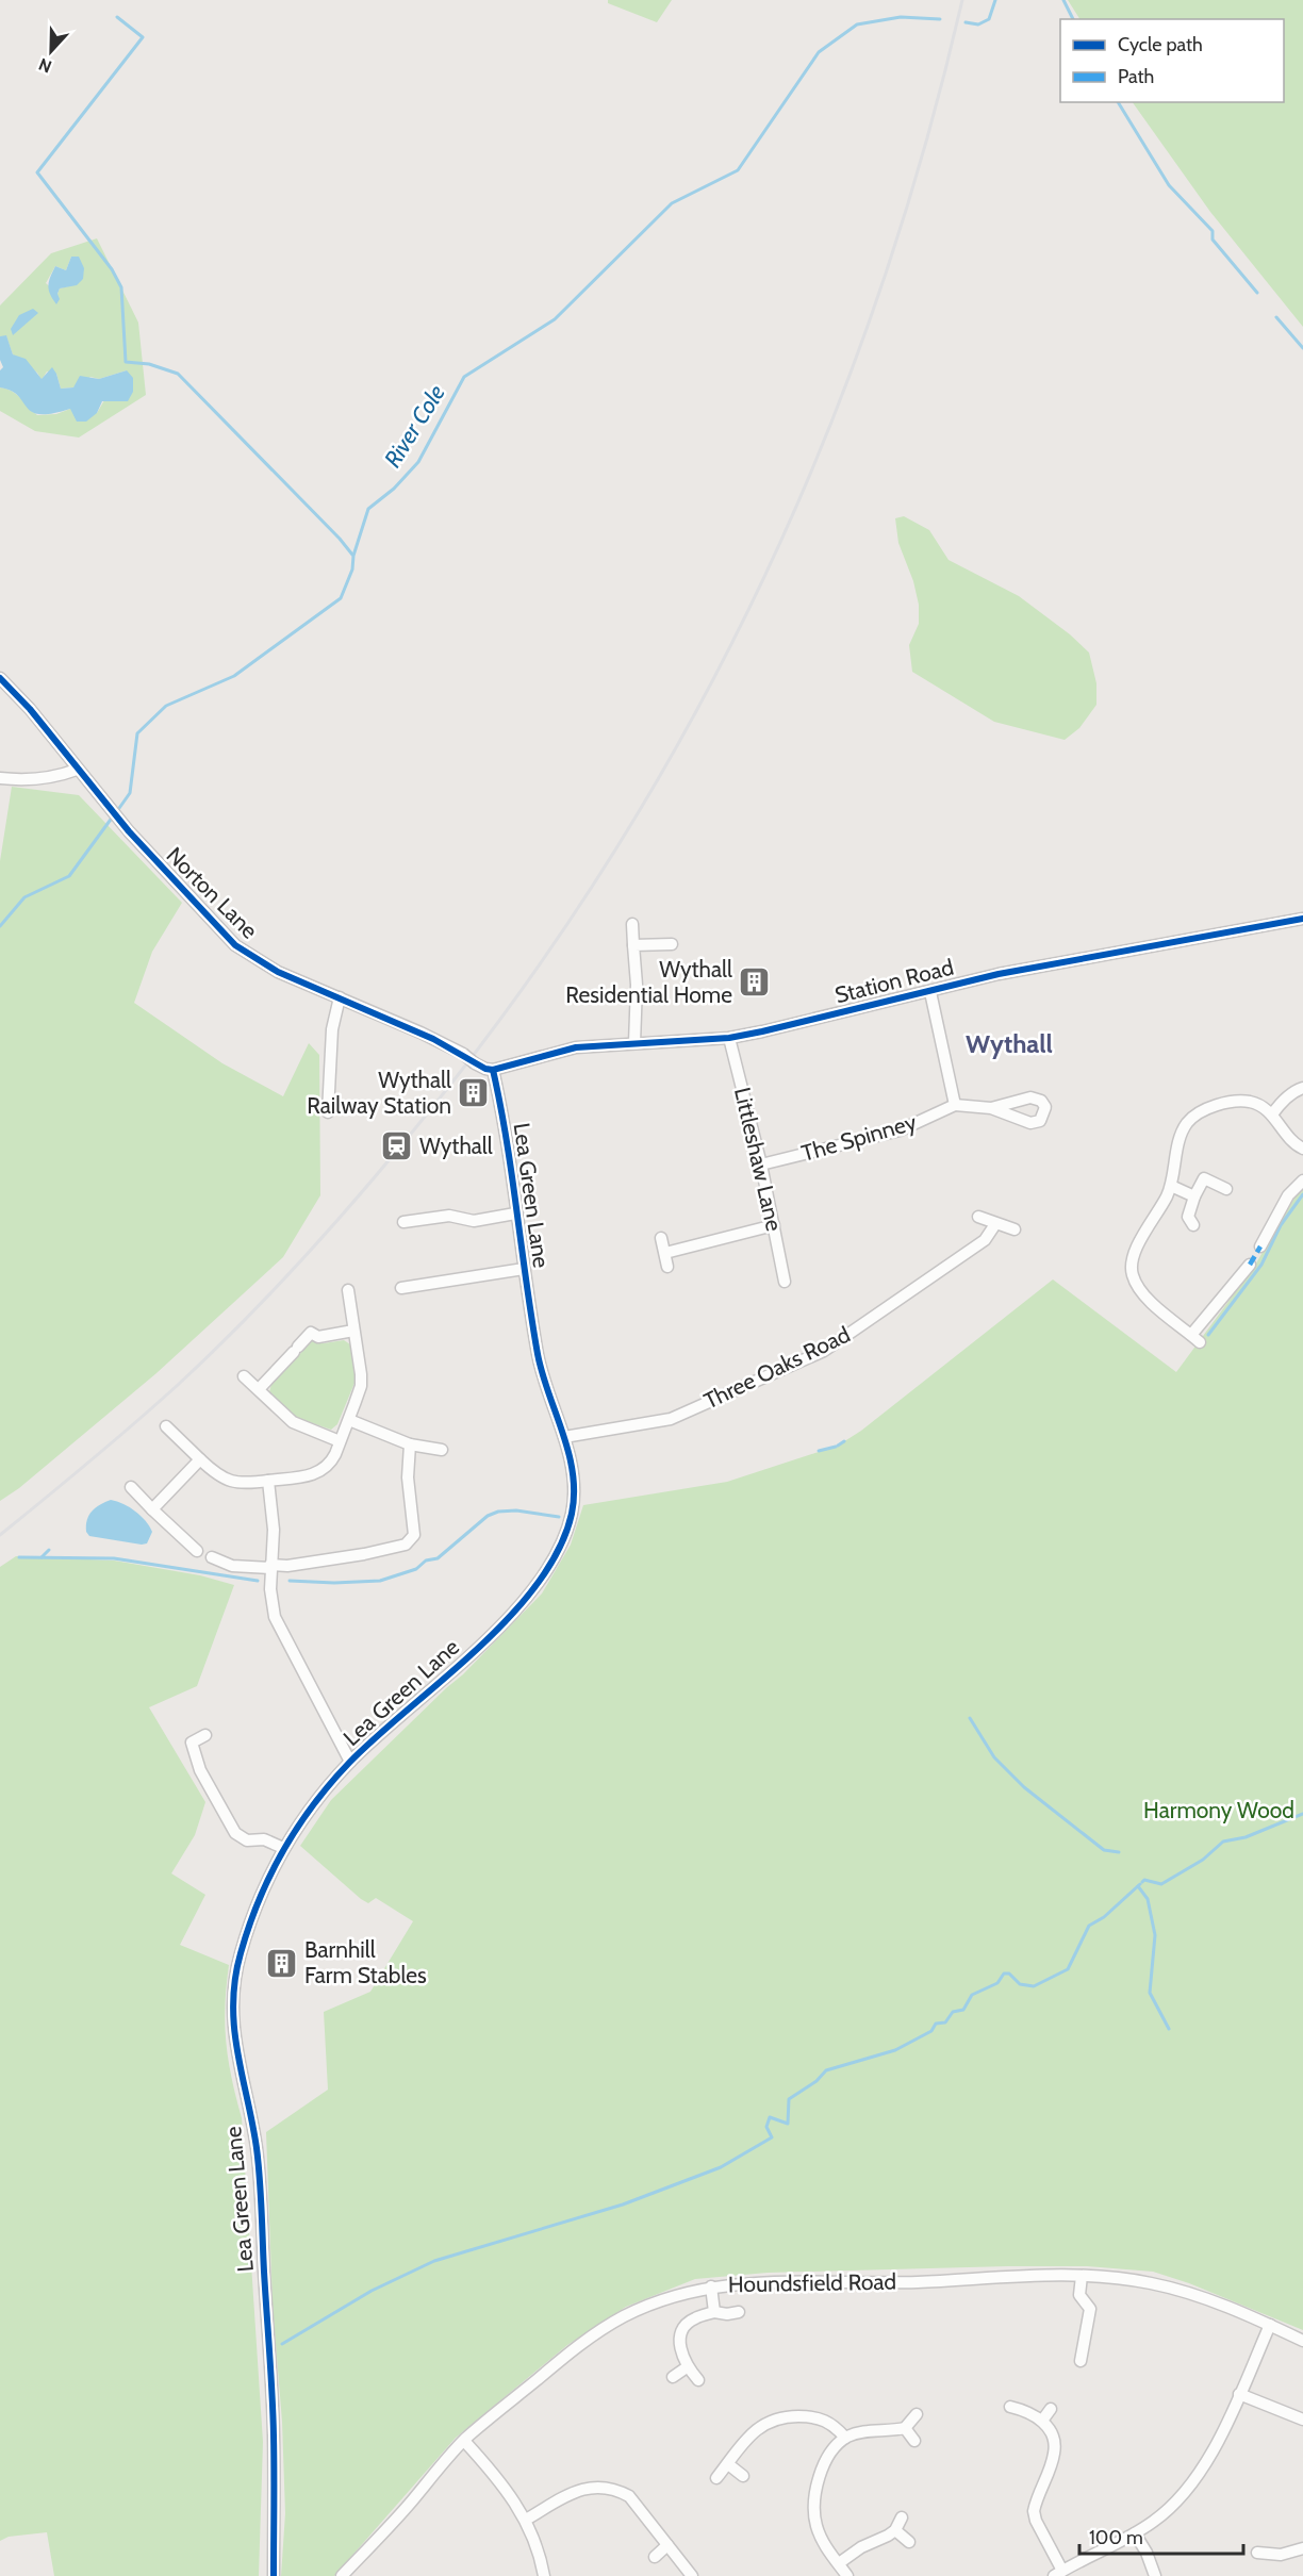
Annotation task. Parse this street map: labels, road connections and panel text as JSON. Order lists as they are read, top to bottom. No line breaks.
{"streets":{"street":["Norton Lane","Station Road","The Spinney","Littleshaw Lane","Lea Green Lane","Three Oaks Road","Houndsfield Road"]},"crossings":[["Norton Lane","Station Road"],["Norton Lane","Lea Green Lane"],["Station Road","Littleshaw Lane"],["Station Road","Lea Green Lane"],["The Spinney","Littleshaw Lane"],["Lea Green Lane","Three Oaks Road"]],"districts":["Wythall"],"water":["River Cole"],"parks":["Harmony Wood"],"places":{"building":["Wythall Residential Home","Wythall Railway Station","Barnhill Farm Stables"],"station":["Wythall"]},"legend":["Cycle path","Path"],"scale_bar":"100 m","north":"bottom"}
